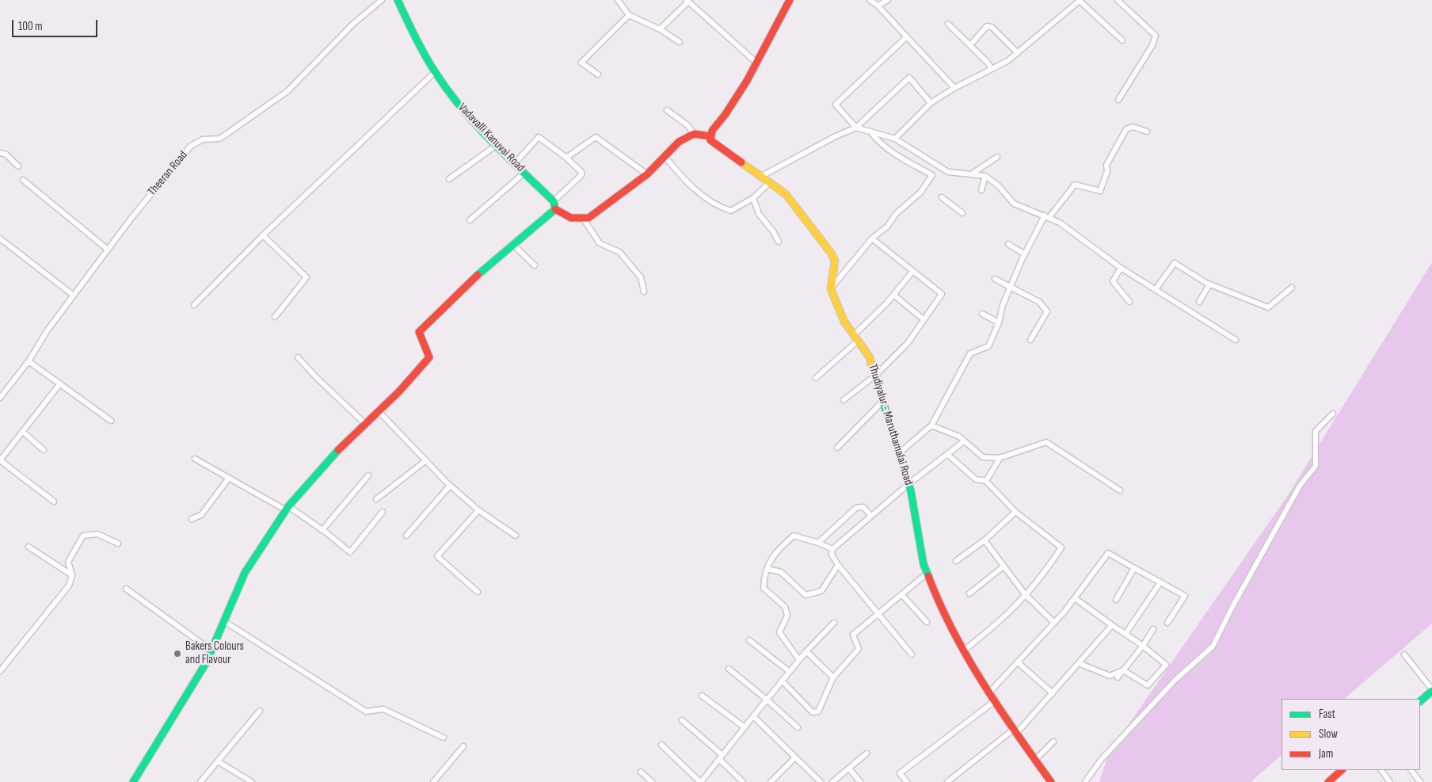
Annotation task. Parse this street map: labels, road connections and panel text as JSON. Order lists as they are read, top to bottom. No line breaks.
{"streets":{"street":["Vadavalli Kanuvai Road","Theeran Road","Thudiyalur - Maruthamalai Road"]},"places":["Bakers Colours and Flavour"],"legend":["Fast","Slow","Jam"],"scale_bar":"100 m"}
